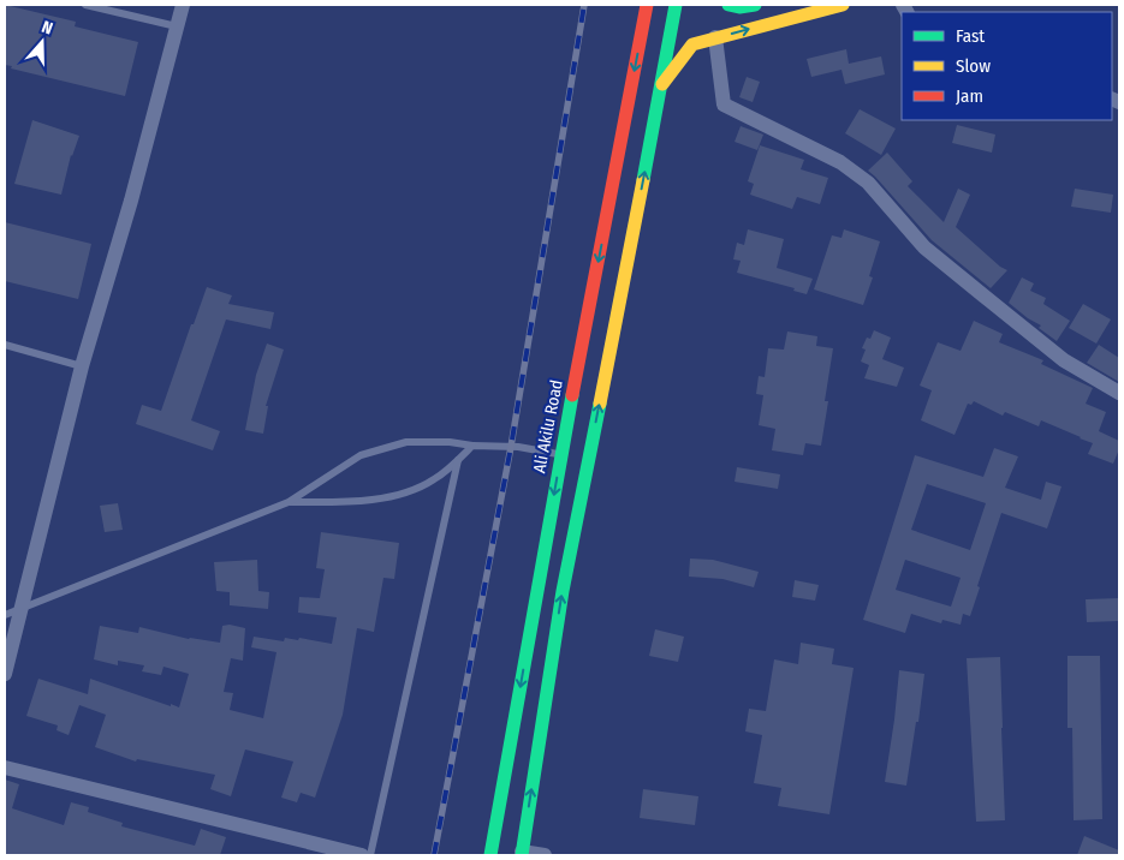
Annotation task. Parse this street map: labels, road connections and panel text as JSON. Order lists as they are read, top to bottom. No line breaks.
{"streets":{"main road":["Ali Akilu Road"]},"legend":["Fast","Slow","Jam"],"north":"top"}
